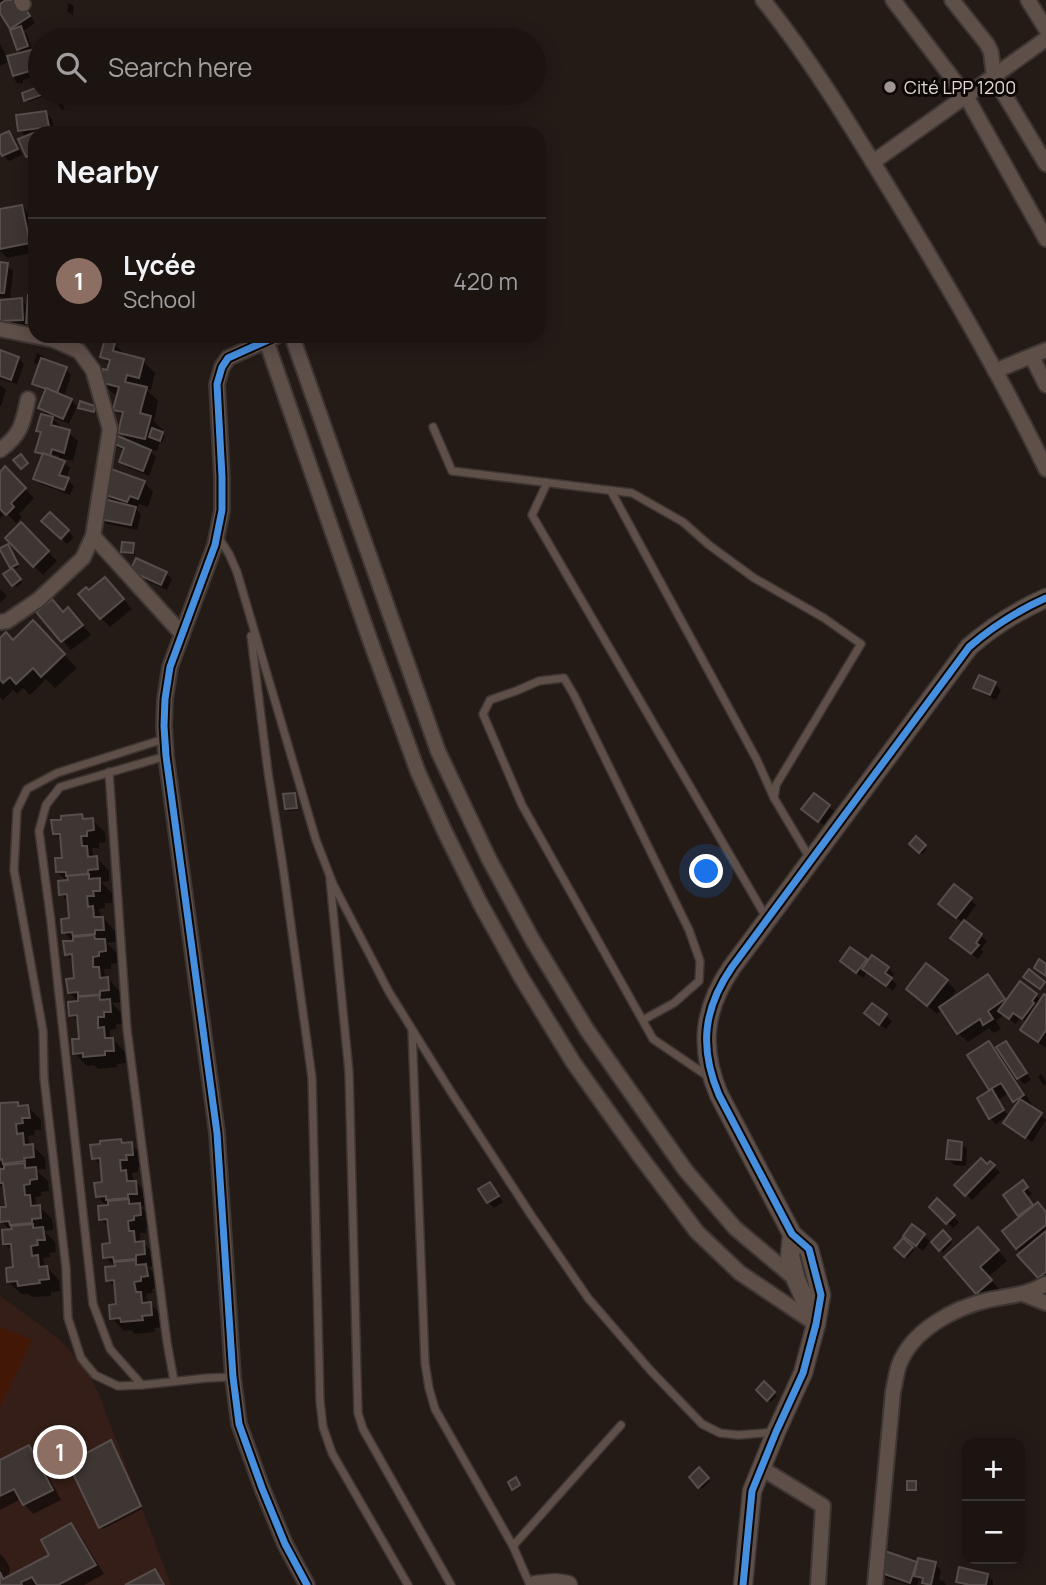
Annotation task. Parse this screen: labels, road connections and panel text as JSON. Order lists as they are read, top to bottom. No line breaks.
{"places":["Cité LPP 1200"],"page":{"search":"Search here","heading":"Nearby","list":[{"mark":"1","name":"Lycée","note":"School","value":"420 m"}],"pins":"1","map_buttons":["+","−"]}}
